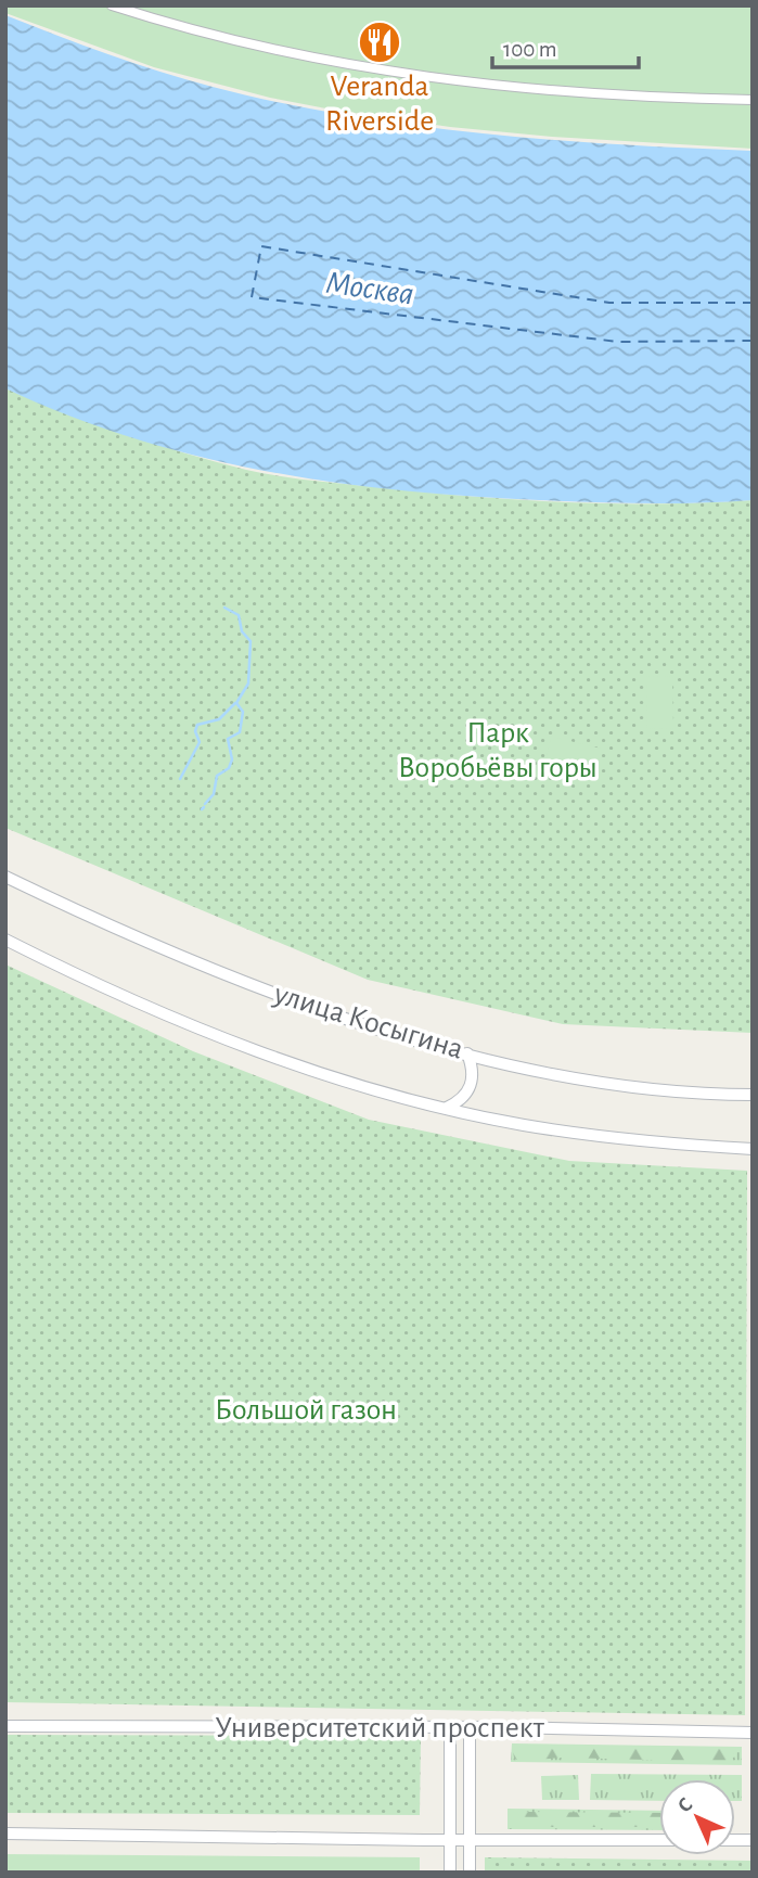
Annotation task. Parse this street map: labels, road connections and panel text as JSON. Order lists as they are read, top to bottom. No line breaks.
{"streets":{"main road":["улица Косыгина","Университетский проспект"]},"water":["Москва"],"parks":["Парк Воробьёвы горы","Большой газон"],"places":{"restaurant":["Veranda Riverside"]},"scale_bar":"100 m","north":"top left"}
